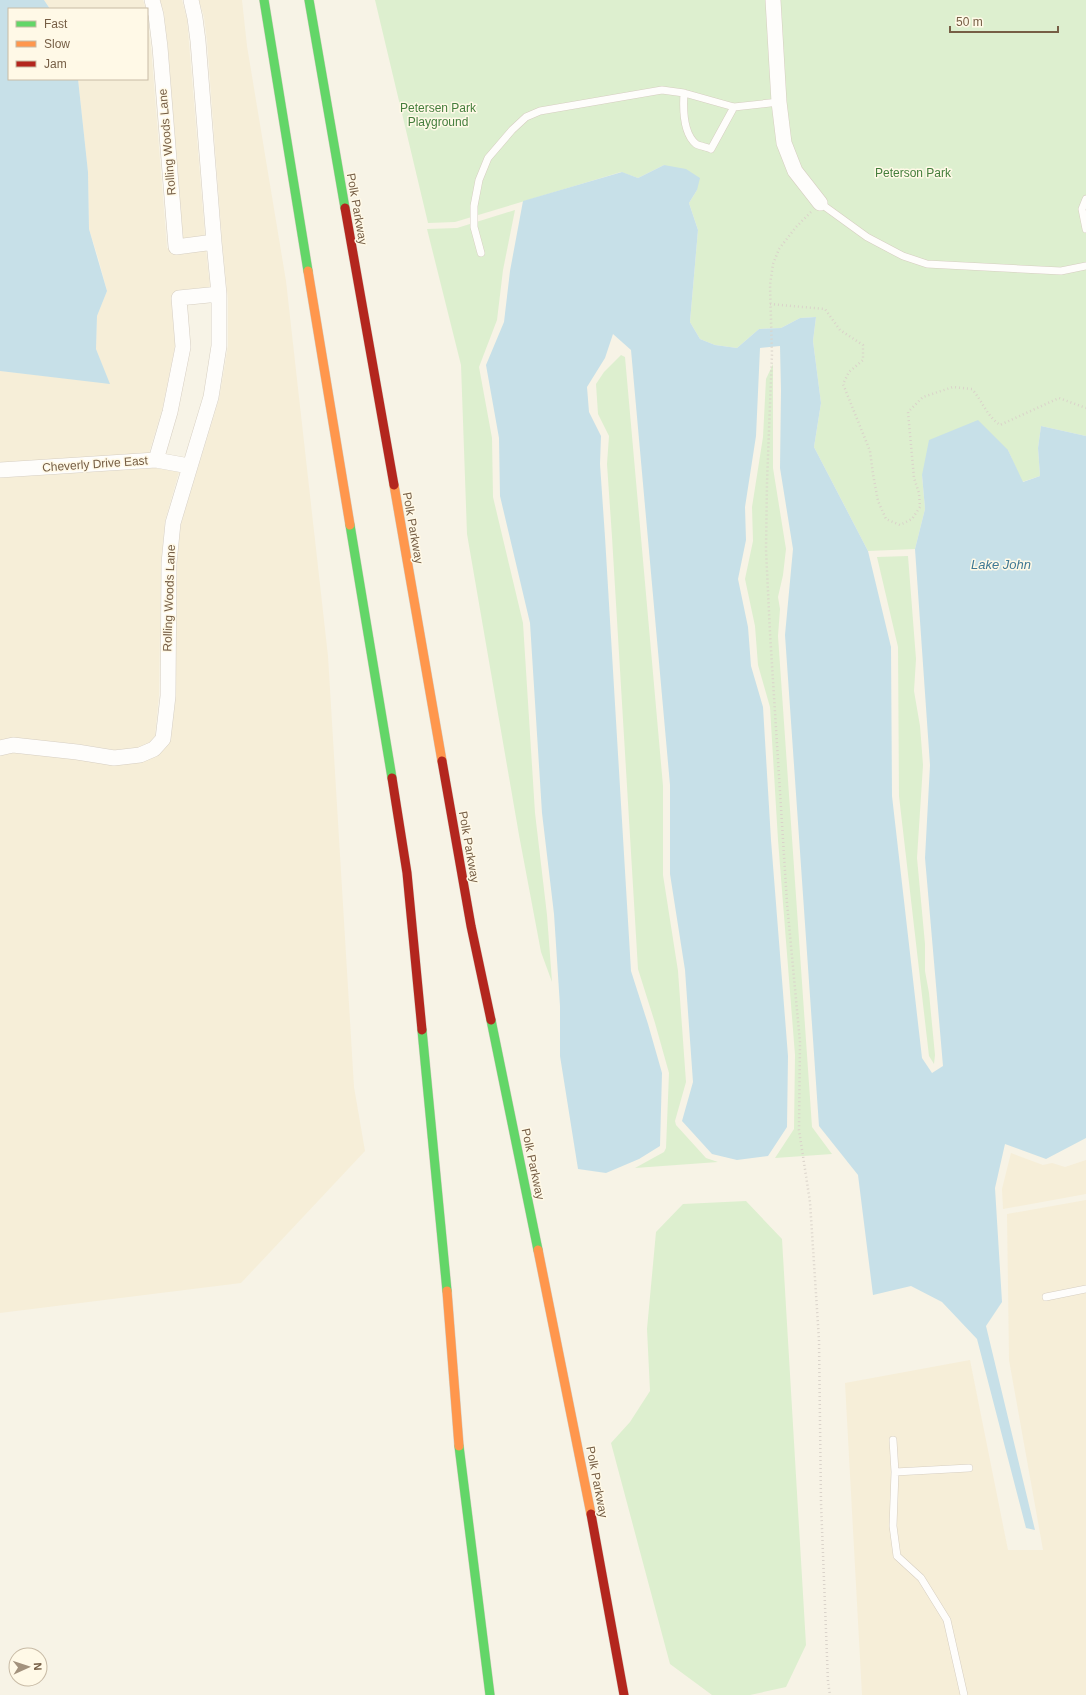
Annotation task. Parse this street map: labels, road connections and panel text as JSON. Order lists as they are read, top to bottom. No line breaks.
{"streets":{"highway":["Polk Parkway"],"street":["Rolling Woods Lane","Cheverly Drive East"]},"crossings":[["Rolling Woods Lane","Cheverly Drive East"]],"water":["Lake John"],"parks":["Petersen Park Playground","Peterson Park"],"legend":["Fast","Slow","Jam"],"scale_bar":"50 m","north":"right"}
